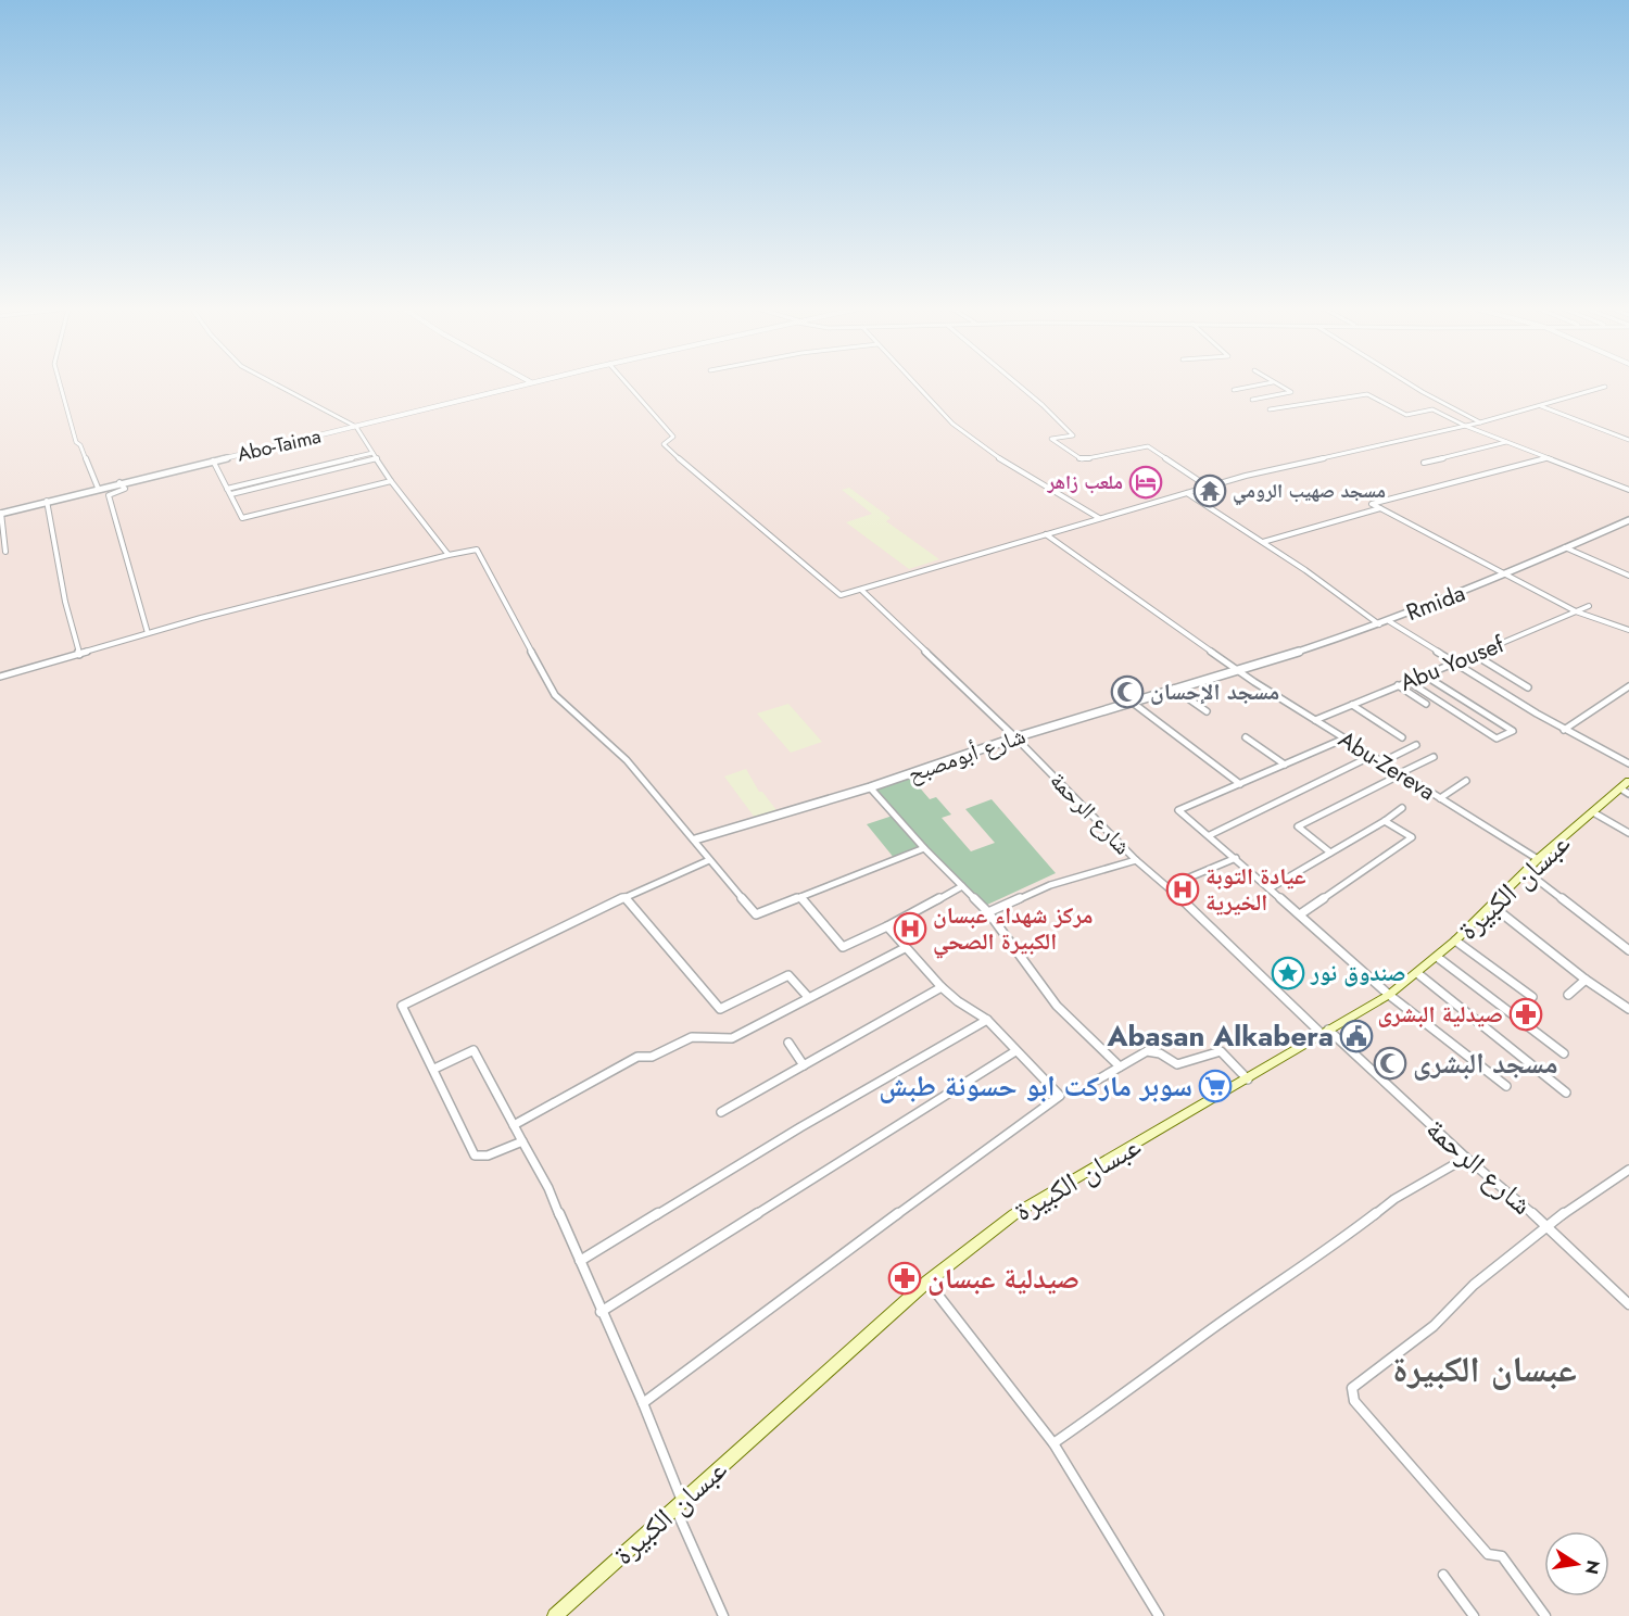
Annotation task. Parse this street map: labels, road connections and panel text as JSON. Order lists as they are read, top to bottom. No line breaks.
{"streets":{"main road":["عبسان الكبيرة"],"street":["Abo-Taima","Rmida","Abu Yousef","شارع أبومصبح","Abu-Zereva","شارع الرحمة"]},"crossings":[["Rmida","شارع أبومصبح"],["Rmida","Abu-Zereva"],["Abu Yousef","Abu-Zereva"],["شارع أبومصبح","Abu-Zereva"],["شارع أبومصبح","شارع الرحمة"],["Abu-Zereva","عبسان الكبيرة"],["شارع الرحمة","عبسان الكبيرة"]],"districts":["عبسان الكبيرة"],"places":{"hotel":["ملعب زاهر"],"temple":["مسجد صهيب الرومي"],"mosque":["مسجد الإحسان","مسجد البشرى"],"hospital":["عيادة التوبة الخيرية","مركز شهداء عبسان الكبيرة الصحي"],"place":["صندوق نور"],"pharmacy":["صيدلية البشرى","صيدلية عبسان"],"public building":["Abasan Alkabera"],"supermarket":["سوبر ماركت ابو حسونة طبش"]},"north":"right"}
